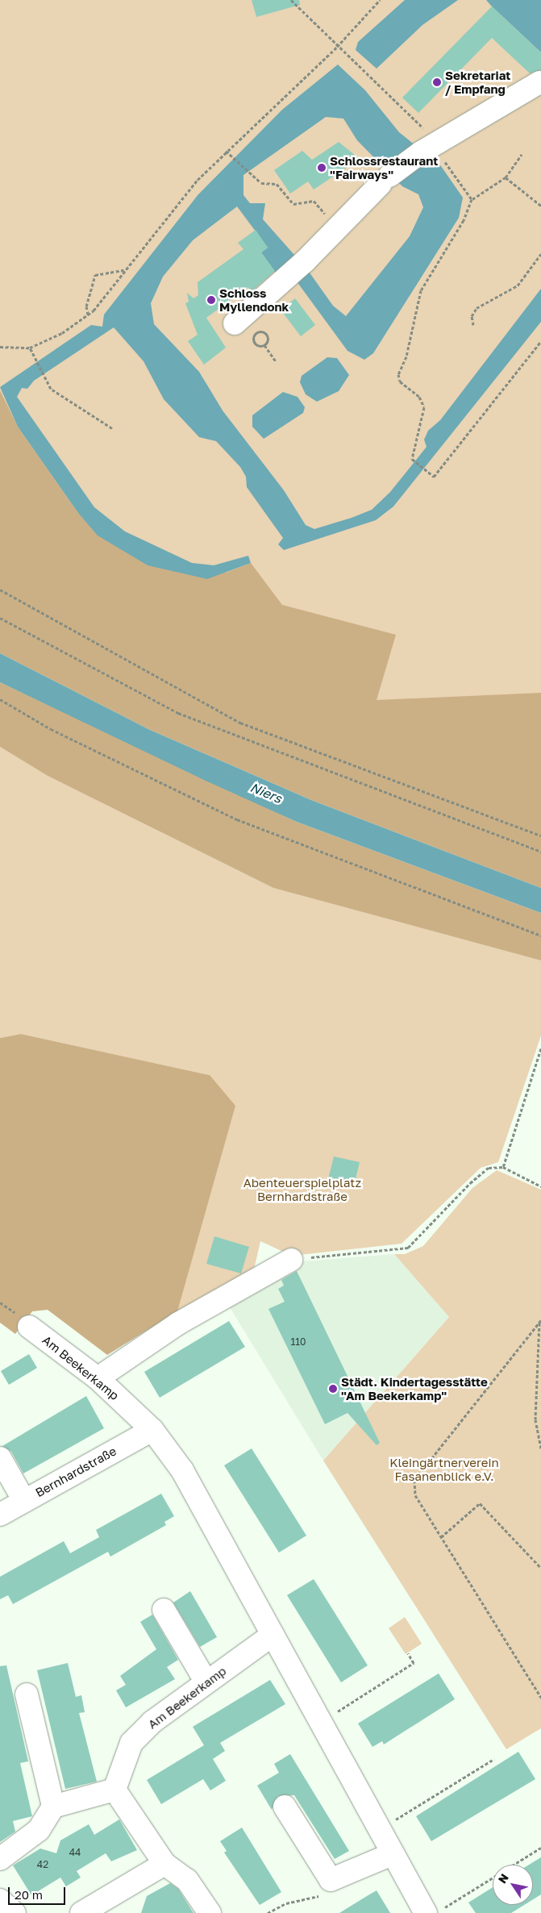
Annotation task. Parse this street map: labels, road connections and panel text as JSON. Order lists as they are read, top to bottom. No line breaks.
{"streets":{"street":["Am Beekerkamp","Bernhardstraße"]},"crossings":[["Am Beekerkamp","Bernhardstraße"]],"water":["Niers"],"parks":["Abenteuerspielplatz Bernhardstraße","Kleingärtnerverein Fasanenblick e.V."],"places":["Sekretariat / Empfang","Schlossrestaurant \"Fairways\"","Schloss Myllendonk","Städt. Kindertagesstätte \"Am Beekerkamp\""],"house_numbers":["110","44","42"],"scale_bar":"20 m","north":"top left"}
